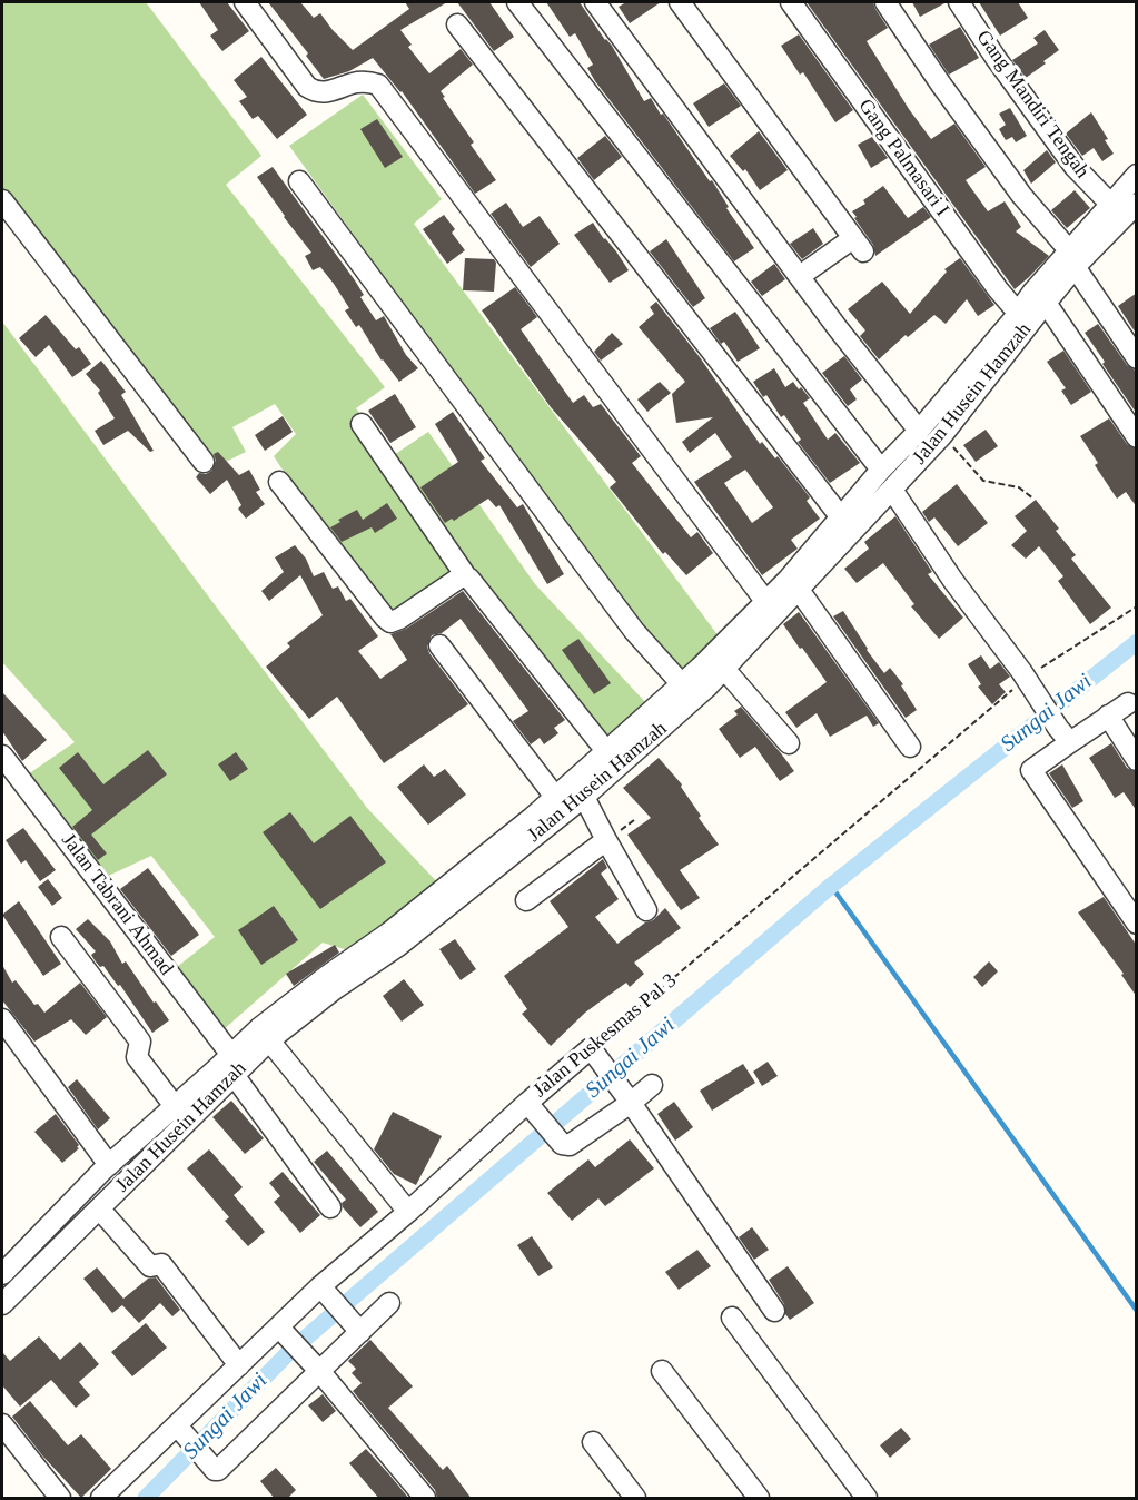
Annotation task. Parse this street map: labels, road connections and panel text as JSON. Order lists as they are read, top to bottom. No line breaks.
{"streets":{"street":["Gang Mandiri Tengah","Gang Palmasari I","Jalan Husein Hamzah","Jalan Tabrani Ahmad","Jalan Puskesmas Pal 3"]},"crossings":[["Gang Mandiri Tengah","Jalan Husein Hamzah"],["Gang Palmasari I","Jalan Husein Hamzah"],["Jalan Husein Hamzah","Jalan Tabrani Ahmad"]],"water":["Sungai Jawi"]}
